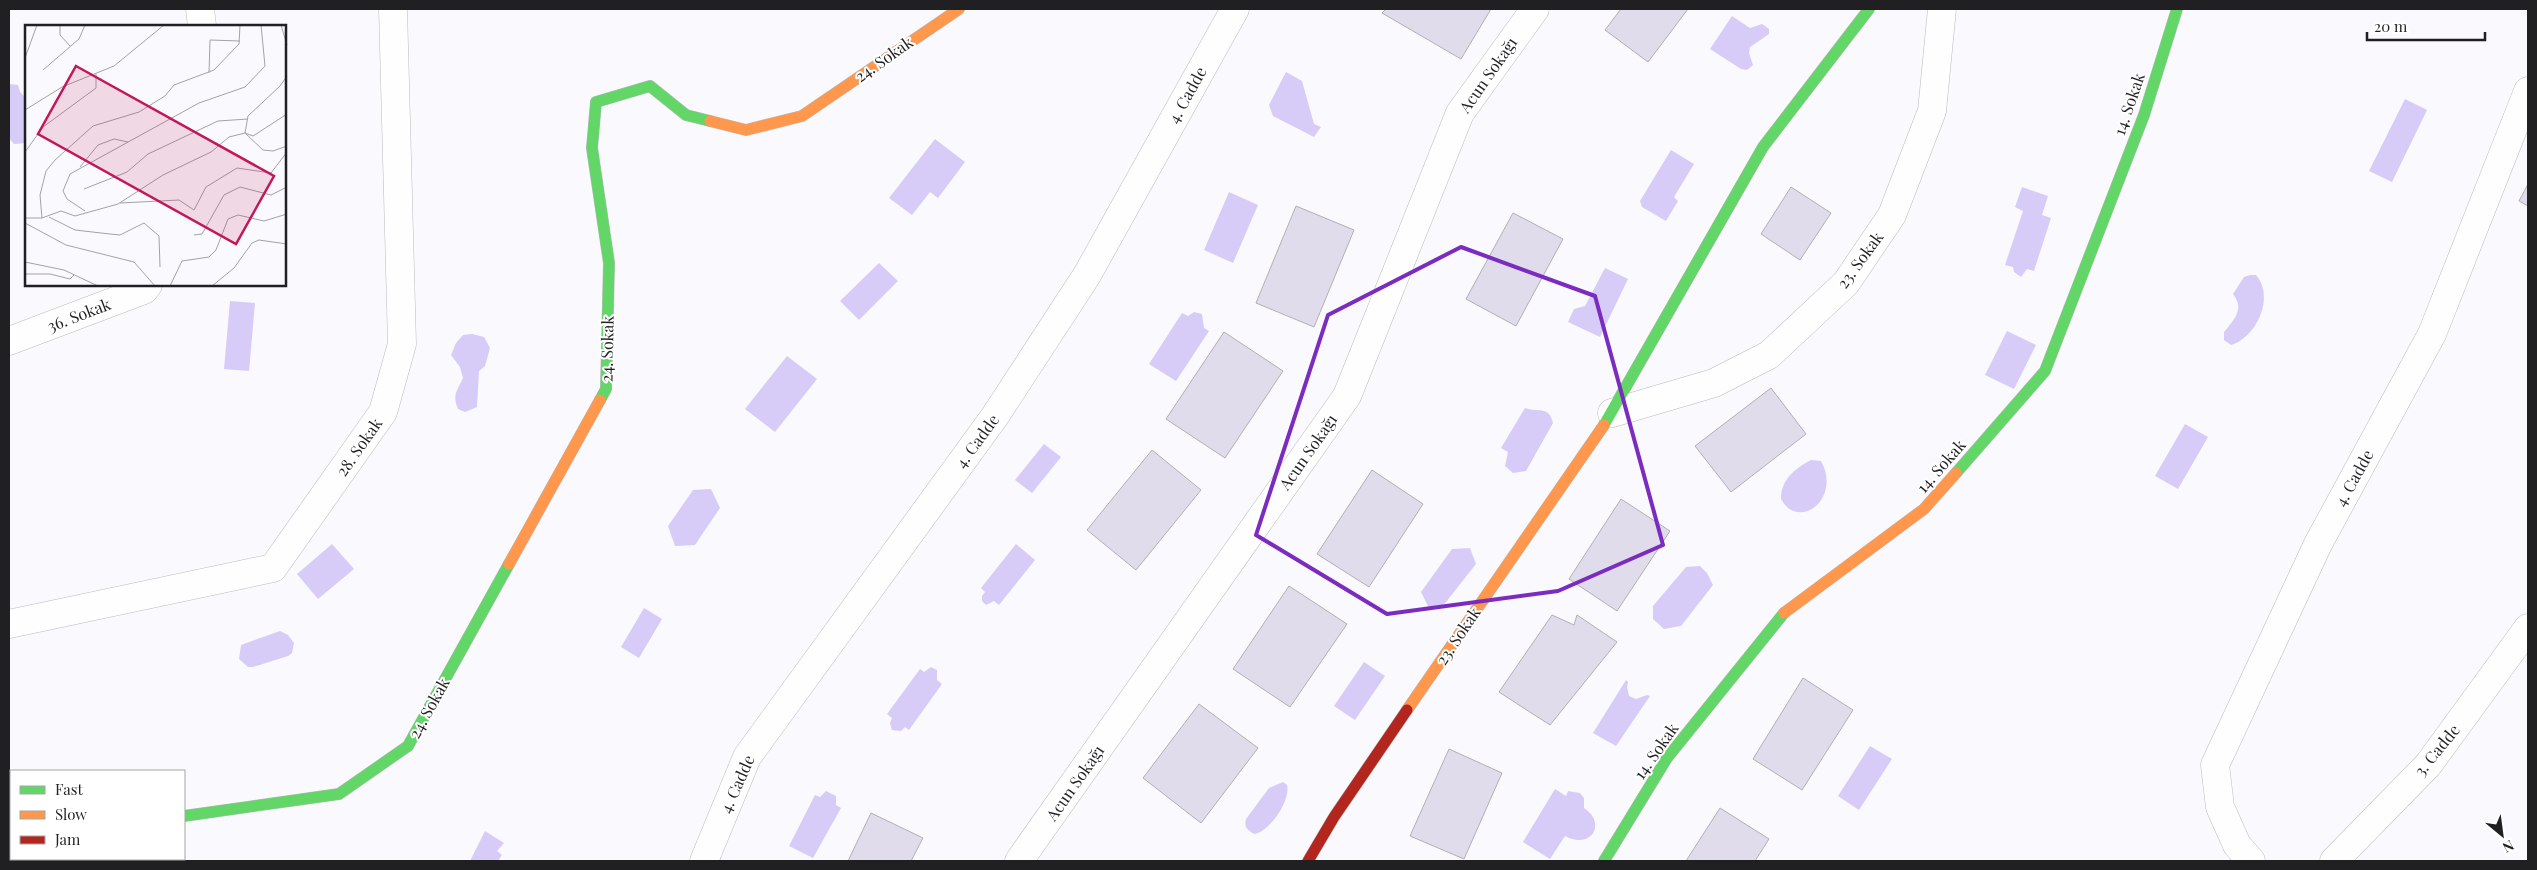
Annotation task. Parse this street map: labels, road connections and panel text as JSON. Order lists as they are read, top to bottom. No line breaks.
{"streets":{"street":["24. Sokak","Acun Sokağı","4. Cadde","14. Sokak","23. Sokak","36. Sokak","28. Sokak","3. Cadde"]},"legend":["Fast","Slow","Jam"],"scale_bar":"20 m","north":"bottom right"}
